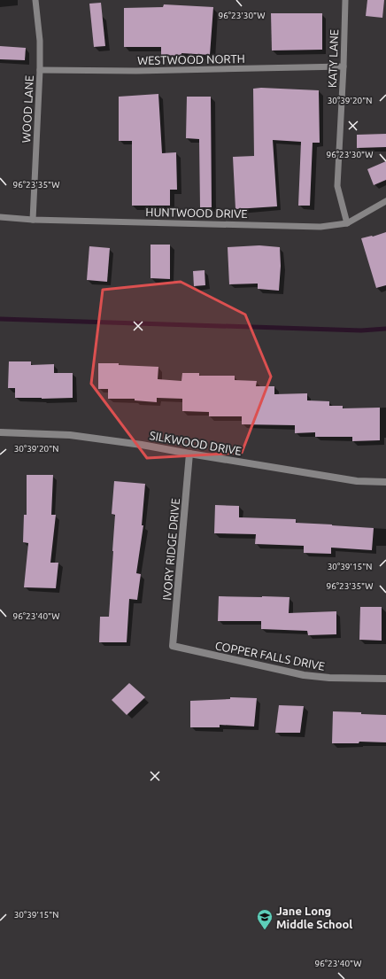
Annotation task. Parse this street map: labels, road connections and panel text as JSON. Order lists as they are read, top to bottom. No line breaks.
{"streets":{"street":["SILKWOOD DRIVE","IVORY RIDGE DRIVE","COPPER FALLS DRIVE"],"lane":["KATY LANE","WESTWOOD NORTH","WOOD LANE","HUNTWOOD DRIVE"]},"crossings":[["KATY LANE","WESTWOOD NORTH"],["KATY LANE","HUNTWOOD DRIVE"],["WESTWOOD NORTH","WOOD LANE"],["WOOD LANE","HUNTWOOD DRIVE"],["SILKWOOD DRIVE","IVORY RIDGE DRIVE"],["IVORY RIDGE DRIVE","COPPER FALLS DRIVE"]],"places":{"school or university":["Jane Long Middle School"]},"coordinates":["96°23'30\"W","30°39'20\"N","96°23'35\"W","30°39'15\"N","96°23'40\"W"]}
